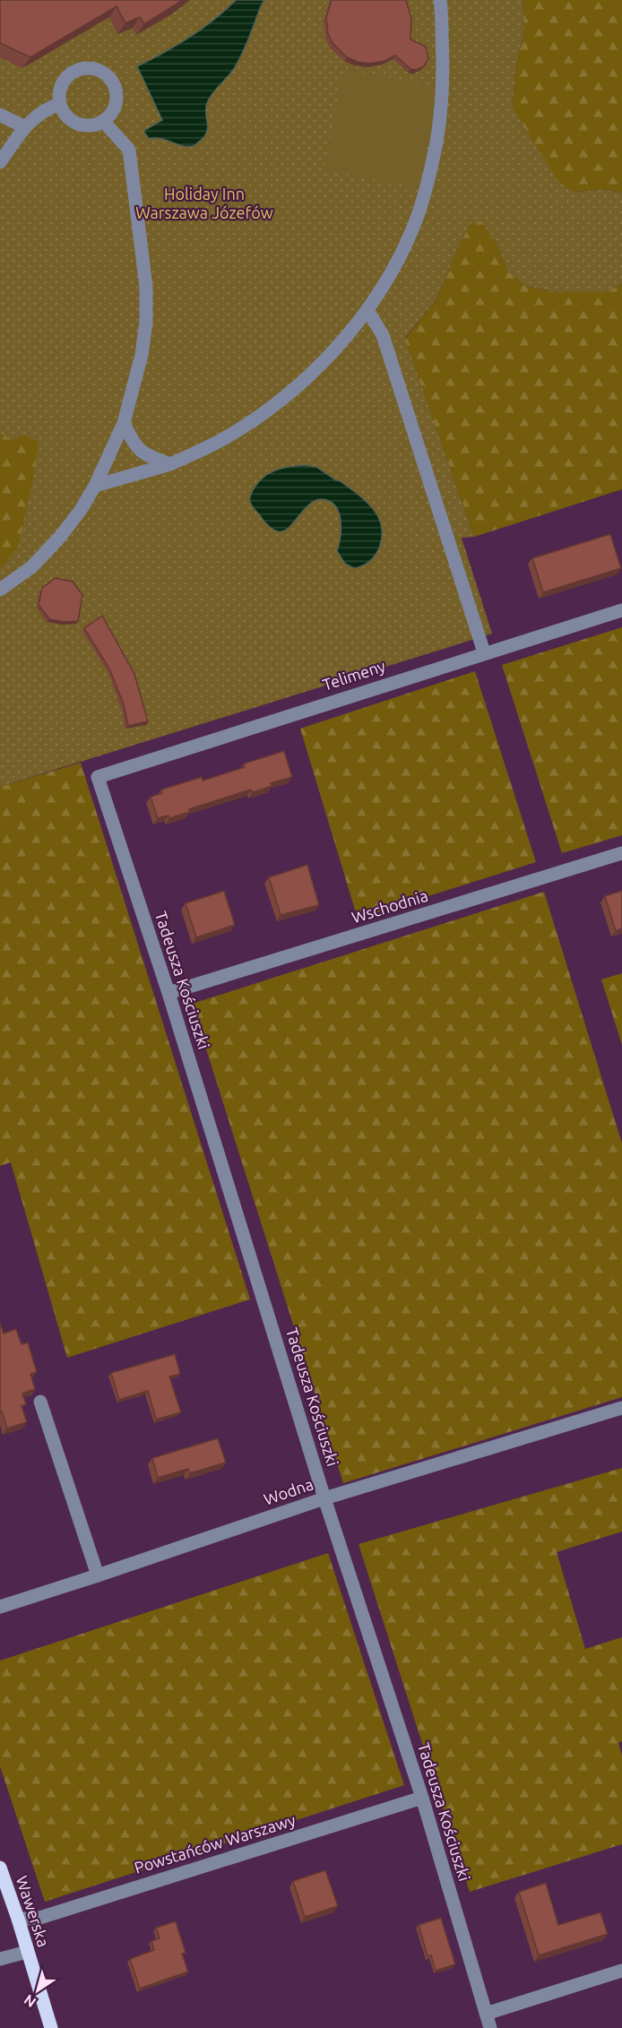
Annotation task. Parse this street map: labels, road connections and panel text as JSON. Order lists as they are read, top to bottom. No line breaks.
{"streets":{"main road":["Wawerska"],"street":["Telimeny","Wschodnia","Tadeusza Kościuszki","Wodna","Powstańców Warszawy"]},"crossings":[["Telimeny","Tadeusza Kościuszki"],["Wschodnia","Tadeusza Kościuszki"],["Tadeusza Kościuszki","Wodna"],["Tadeusza Kościuszki","Powstańców Warszawy"],["Powstańców Warszawy","Wawerska"]],"parks":["Holiday Inn Warszawa Józefów"],"north":"bottom left"}
